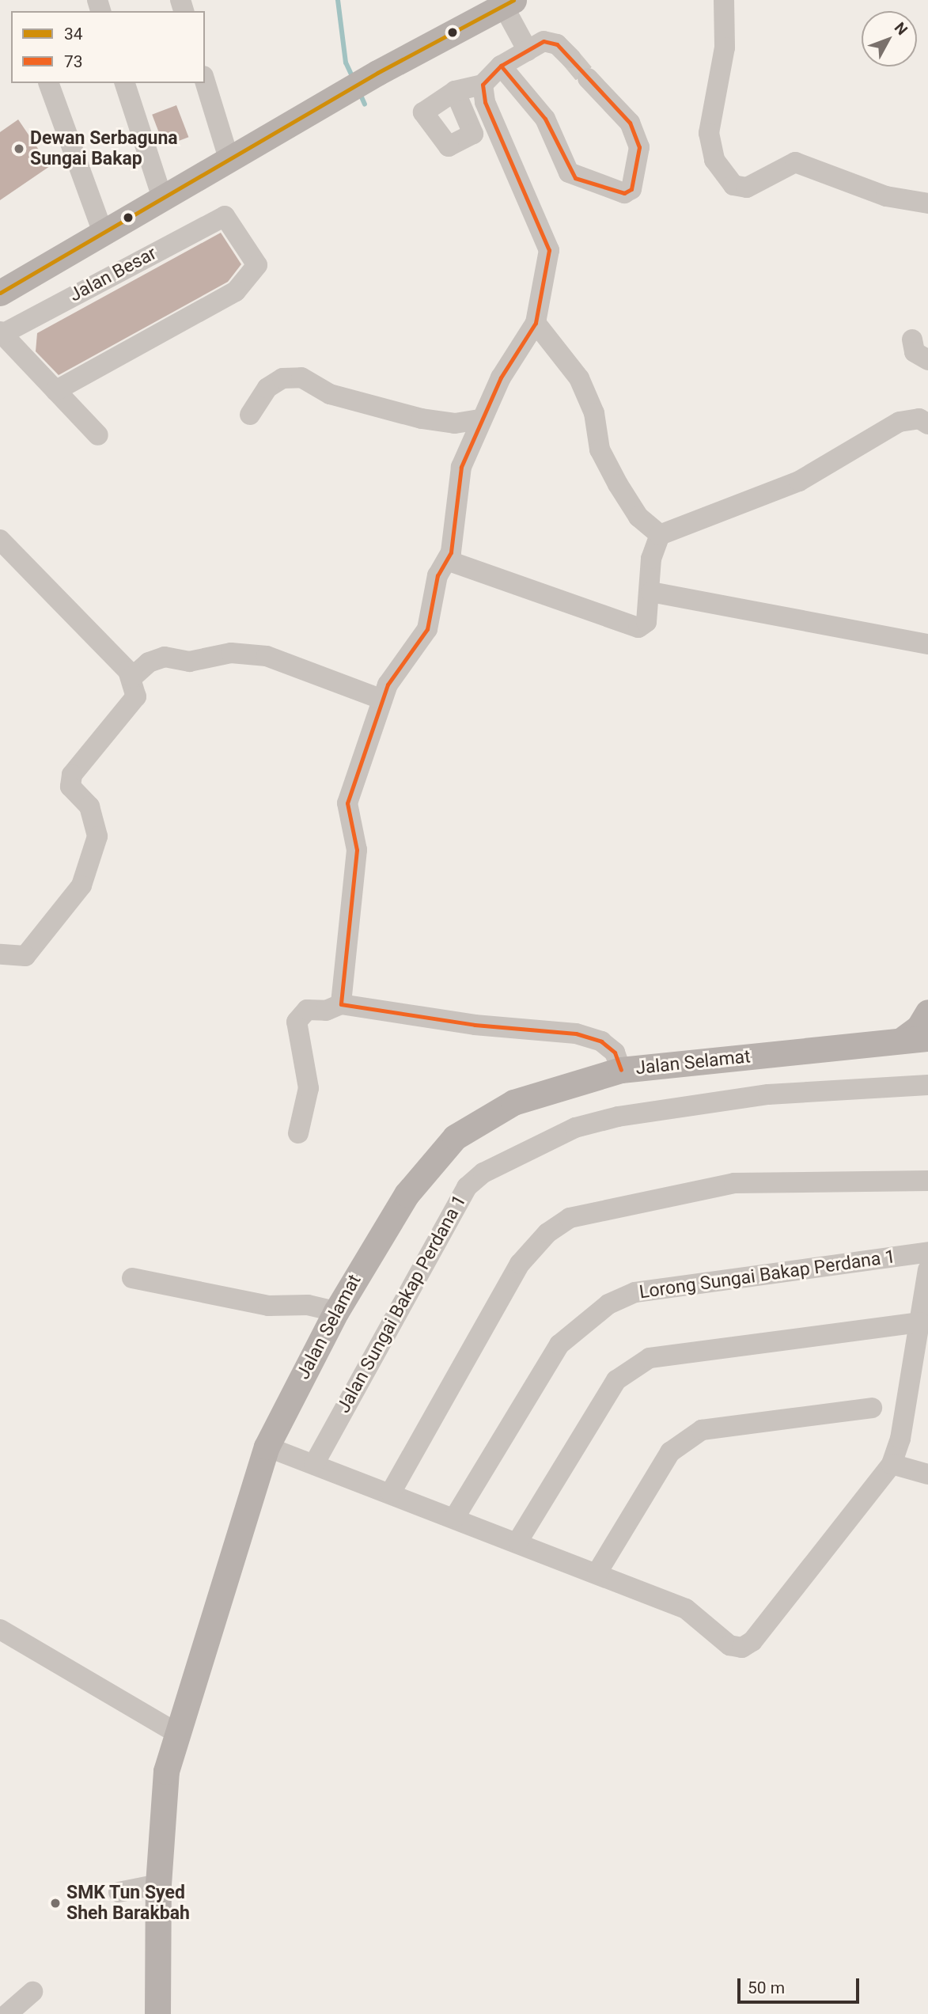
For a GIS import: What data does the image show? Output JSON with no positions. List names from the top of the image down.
{
  "streets": {
    "main road": ["Jalan Selamat"],
    "street": ["Jalan Besar", "Lorong Sungai Bakap Perdana 1", "Jalan Sungai Bakap Perdana 1"]
  },
  "places": ["Dewan Serbaguna Sungai Bakap", "SMK Tun Syed Sheh Barakbah"],
  "lines": ["transit line 34", "transit line 73"],
  "legend": ["34", "73"],
  "scale_bar": "50 m",
  "north": "top right"
}
